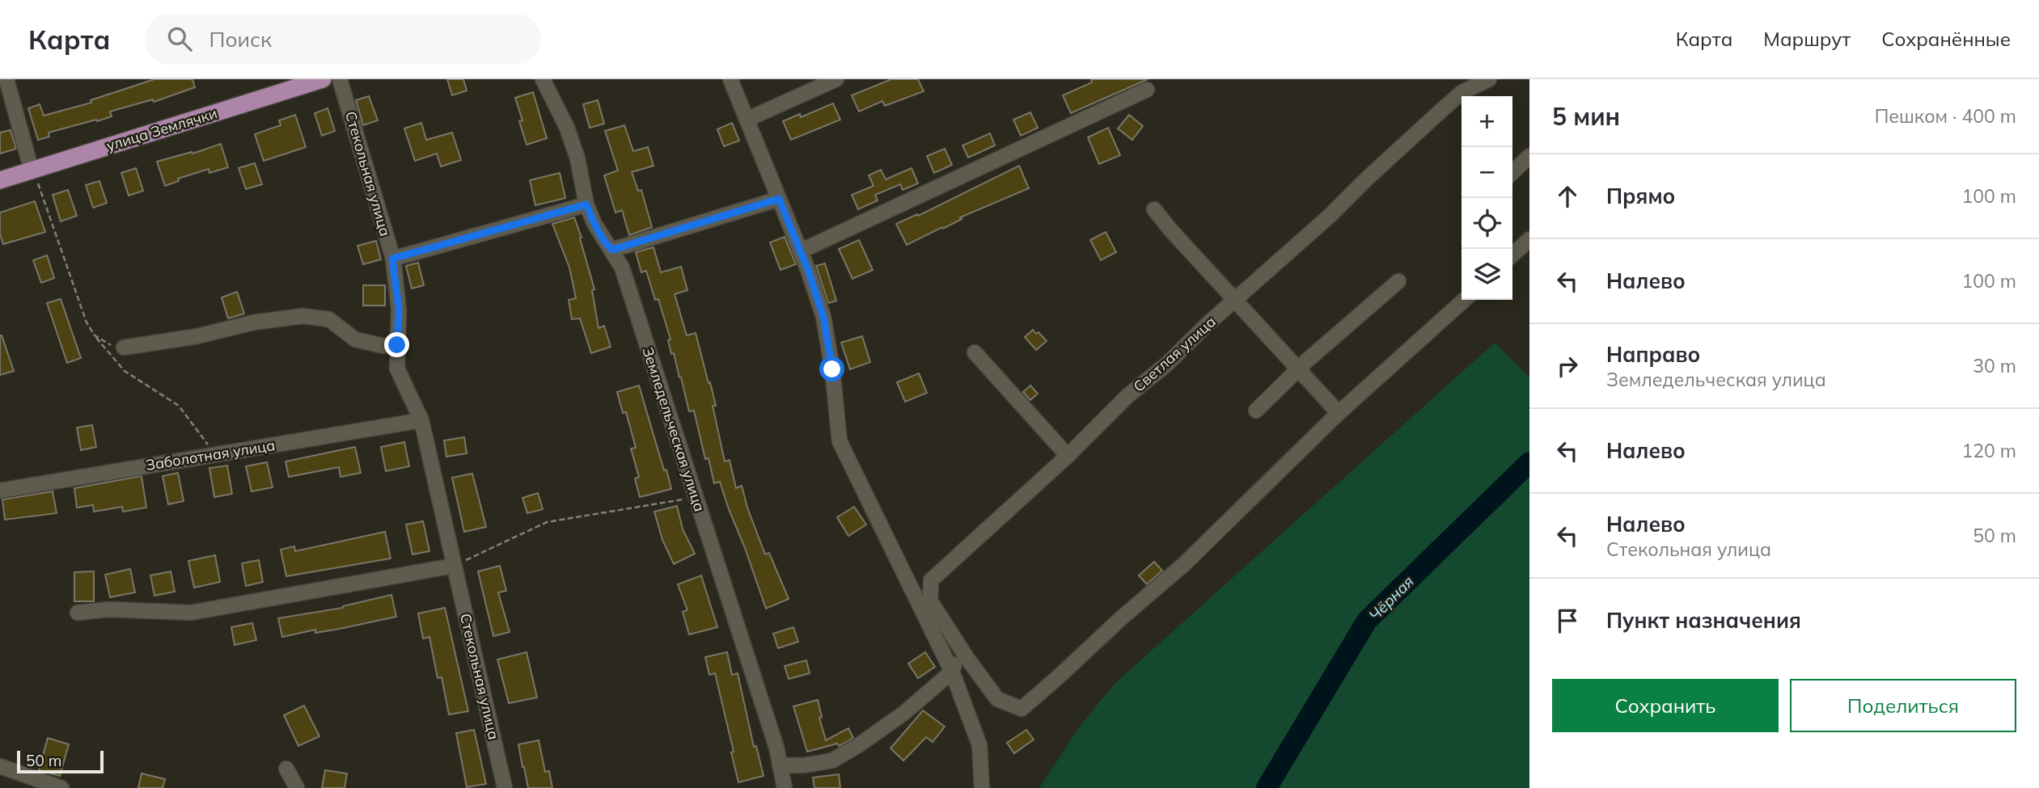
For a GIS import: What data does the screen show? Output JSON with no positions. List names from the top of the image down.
{
  "streets": {
    "main road": ["улица Землячки"],
    "street": [
      "Стекольная улица",
      "Светлая улица",
      "Земледельческая улица",
      "Заболотная улица"
    ]
  },
  "crossings": [
    ["Стекольная улица", "Заболотная улица"]
  ],
  "water": ["Чёрная"],
  "scale_bar": "50 m",
  "page": {
    "header": "Карта",
    "search": "Поиск",
    "nav": ["Карта", "Маршрут", "Сохранённые"],
    "heading": ["5 мин", "Пешком · 400 m"],
    "map_buttons": ["+", "−"],
    "list": [
      ["Прямо", "100 m"],
      ["Налево", "100 m"],
      ["Направо", "Земледельческая улица", "30 m"],
      ["Налево", "120 m"],
      ["Налево", "Стекольная улица", "50 m"],
      "Пункт назначения"
    ],
    "buttons": ["Сохранить", "Поделиться"],
    "scale": "50 m"
  }
}
